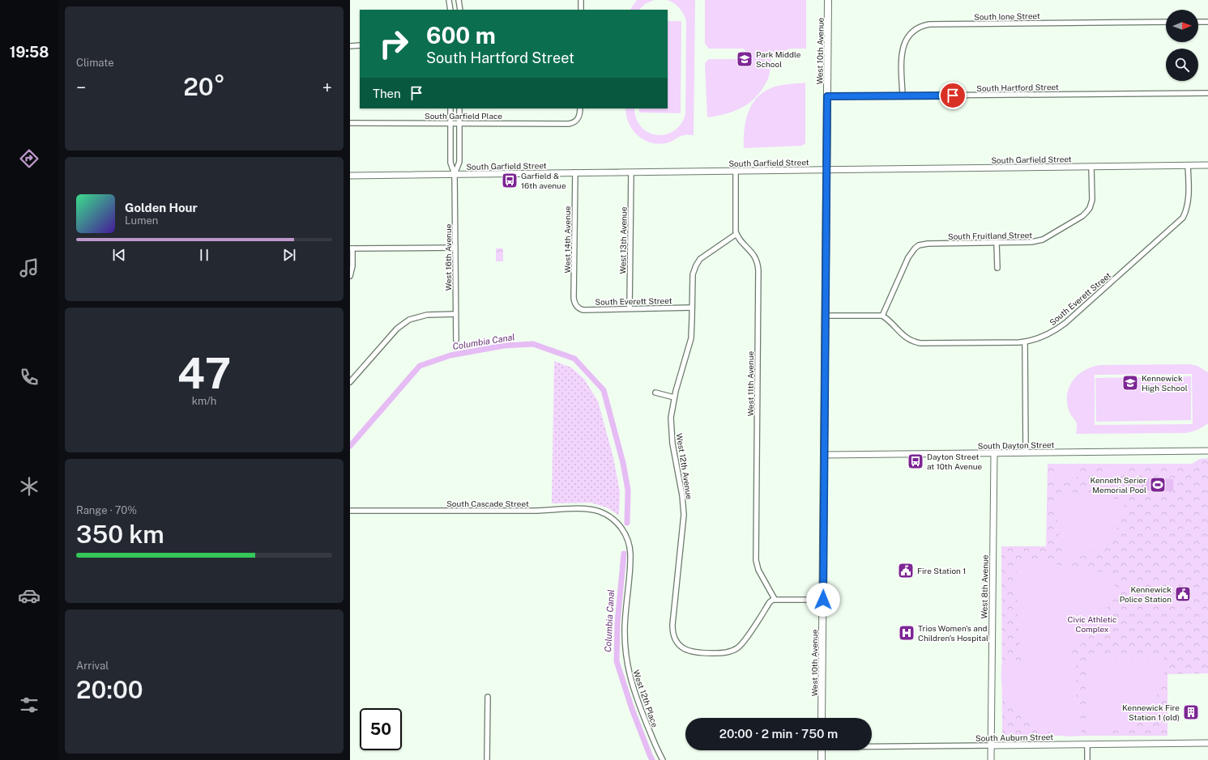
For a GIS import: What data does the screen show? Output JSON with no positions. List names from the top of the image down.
{
  "streets": {
    "main road": ["West 10th Avenue"],
    "street": [
      "South Ione Street",
      "South Hartford Street",
      "South Garfield Place",
      "South Garfield Street",
      "South Fruitland Street",
      "West 14th Avenue",
      "West 13th Avenue",
      "West 16th Avenue",
      "South Everett Street",
      "West 11th Avenue",
      "South Dayton Street",
      "West 12th Avenue",
      "South Cascade Street",
      "West 8th Avenue",
      "West 12th Place",
      "South Auburn Street"
    ]
  },
  "crossings": [
    ["South Ione Street", "South Hartford Street"],
    ["West 10th Avenue", "South Hartford Street"],
    ["West 10th Avenue", "South Garfield Street"],
    ["West 10th Avenue", "South Dayton Street"],
    ["South Garfield Street", "South Fruitland Street"],
    ["South Garfield Street", "West 14th Avenue"],
    ["South Garfield Street", "West 13th Avenue"],
    ["South Garfield Street", "West 16th Avenue"],
    ["South Garfield Street", "South Everett Street"],
    ["South Fruitland Street", "South Everett Street"],
    ["West 14th Avenue", "South Everett Street"],
    ["West 13th Avenue", "South Everett Street"],
    ["South Everett Street", "West 12th Avenue"],
    ["West 11th Avenue", "West 12th Avenue"],
    ["South Dayton Street", "West 8th Avenue"],
    ["South Cascade Street", "West 12th Place"],
    ["West 8th Avenue", "South Auburn Street"]
  ],
  "water": ["Columbia Canal"],
  "parks": ["Civic Athletic Complex"],
  "places": {
    "school or university": ["Park Middle School", "Kennewick High School"],
    "bus stop": ["Garfield & 16th avenue", "Dayton Street at 10th Avenue"],
    "sports": ["Kenneth Serier Memorial Pool"],
    "public building": ["Fire Station 1", "Kennewick Police Station"],
    "hospital": ["Trios Women's and Children's Hospital"],
    "building": ["Kennewick Fire Station 1 (old)"]
  },
  "north": "right",
  "page": {
    "tabs": "19:58",
    "tile": [
      "Climate",
      ["47", "km/h"],
      ["Range · 70%", "350 km"],
      ["Arrival", "20:00"]
    ],
    "turn": ["600 m", "South Hartford Street"],
    "heat": ["−", "20°", "+"],
    "then": "Then",
    "song": ["Golden Hour", "Lumen"],
    "limit": "50",
    "trip": "20:00 · 2 min · 750 m"
  }
}
